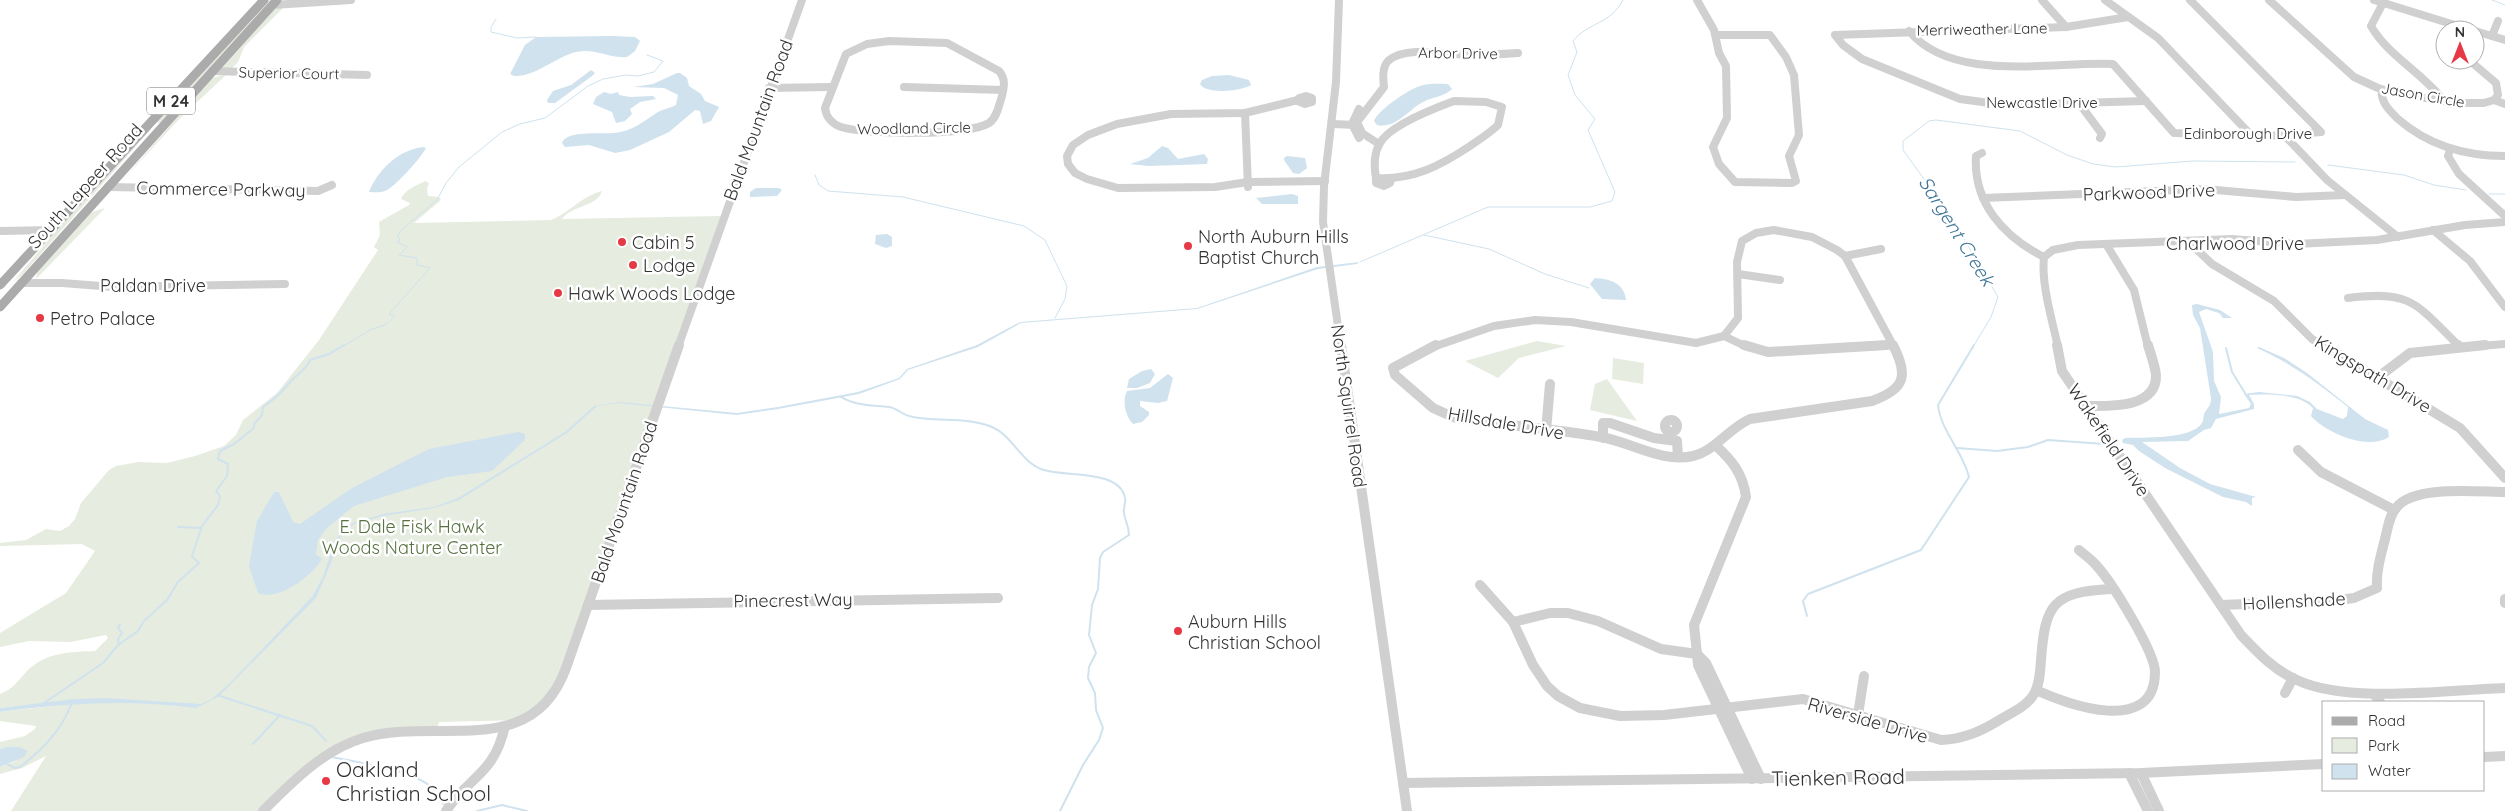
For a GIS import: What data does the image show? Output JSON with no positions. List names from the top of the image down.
{
  "streets": {
    "main road": ["M 24", "South Lapeer Road"],
    "street": [
      "Merriweather Lane",
      "Arbor Drive",
      "Superior Court",
      "Jason Circle",
      "Newcastle Drive",
      "Bald Mountain Road",
      "Woodland Circle",
      "Edinborough Drive",
      "Commerce Parkway",
      "Parkwood Drive",
      "Charlwood Drive",
      "Paldan Drive",
      "Kingspath Drive",
      "North Squirrel Road",
      "Hillsdale Drive",
      "Wakefield Drive",
      "Pinecrest Way",
      "Hollenshade",
      "Riverside Drive",
      "Tienken Road"
    ]
  },
  "crossings": [
    ["Merriweather Lane", "Newcastle Drive"],
    ["Merriweather Lane", "Edinborough Drive"],
    ["Superior Court", "South Lapeer Road"],
    ["Newcastle Drive", "Edinborough Drive"],
    ["Bald Mountain Road", "Pinecrest Way"],
    ["South Lapeer Road", "Commerce Parkway"],
    ["South Lapeer Road", "Paldan Drive"],
    ["Charlwood Drive", "Kingspath Drive"],
    ["Charlwood Drive", "Wakefield Drive"],
    ["North Squirrel Road", "Tienken Road"],
    ["Wakefield Drive", "Hollenshade"]
  ],
  "water": ["Sargent Creek"],
  "parks": ["E. Dale Fisk Hawk Woods Nature Center"],
  "places": [
    "Cabin 5",
    "North Auburn Hills Baptist Church",
    "Lodge",
    "Hawk Woods Lodge",
    "Petro Palace",
    "Auburn Hills Christian School",
    "Oakland Christian School"
  ],
  "legend": ["Road", "Park", "Water"],
  "north": "top"
}
